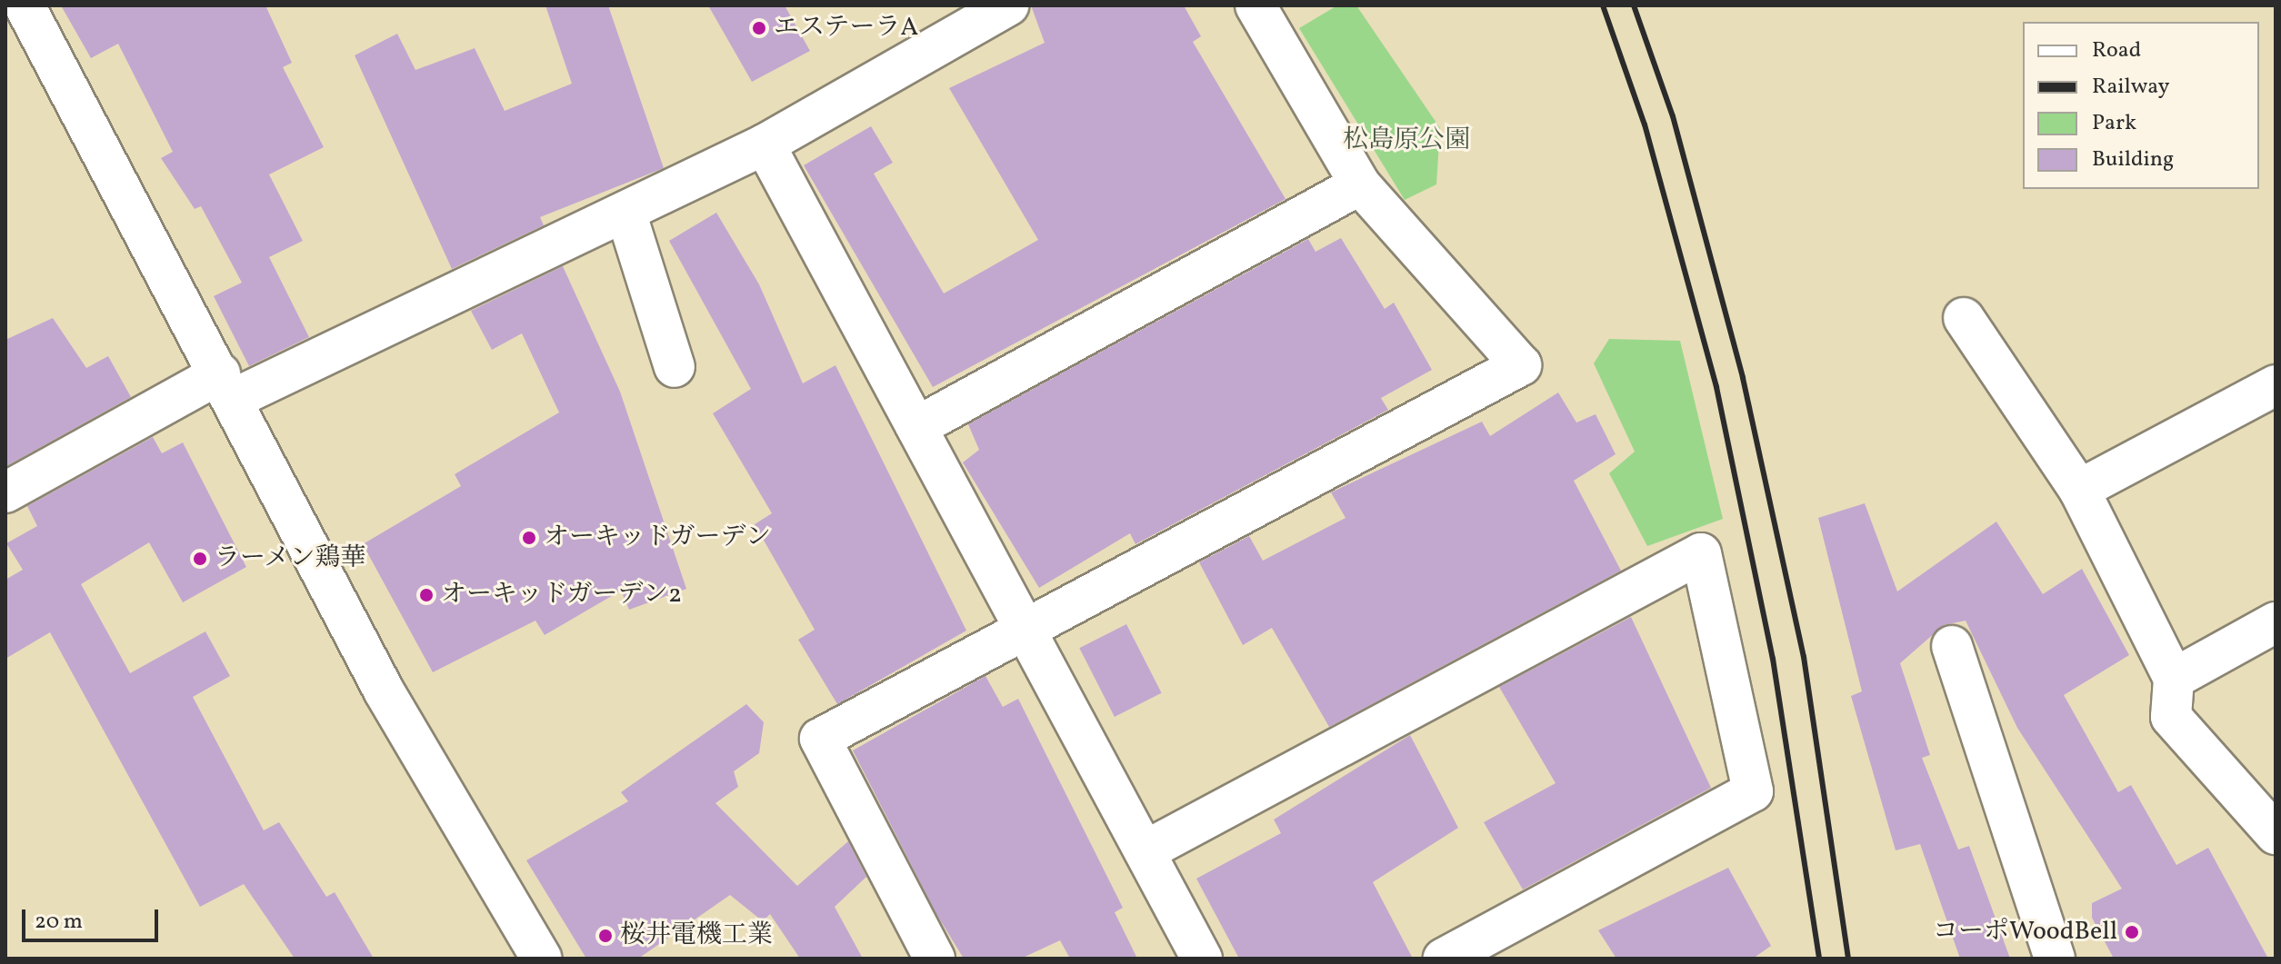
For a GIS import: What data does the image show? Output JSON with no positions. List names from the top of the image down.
{
  "parks": ["松島原公園"],
  "places": [
    "エステーラA",
    "オーキッドガーデン",
    "ラーメン鶏華",
    "オーキッドガーデン2",
    "コーポWoodBell",
    "桜井電機工業"
  ],
  "legend": [
    "Road",
    "Railway",
    "Park",
    "Building"
  ],
  "scale_bar": "20 m"
}
